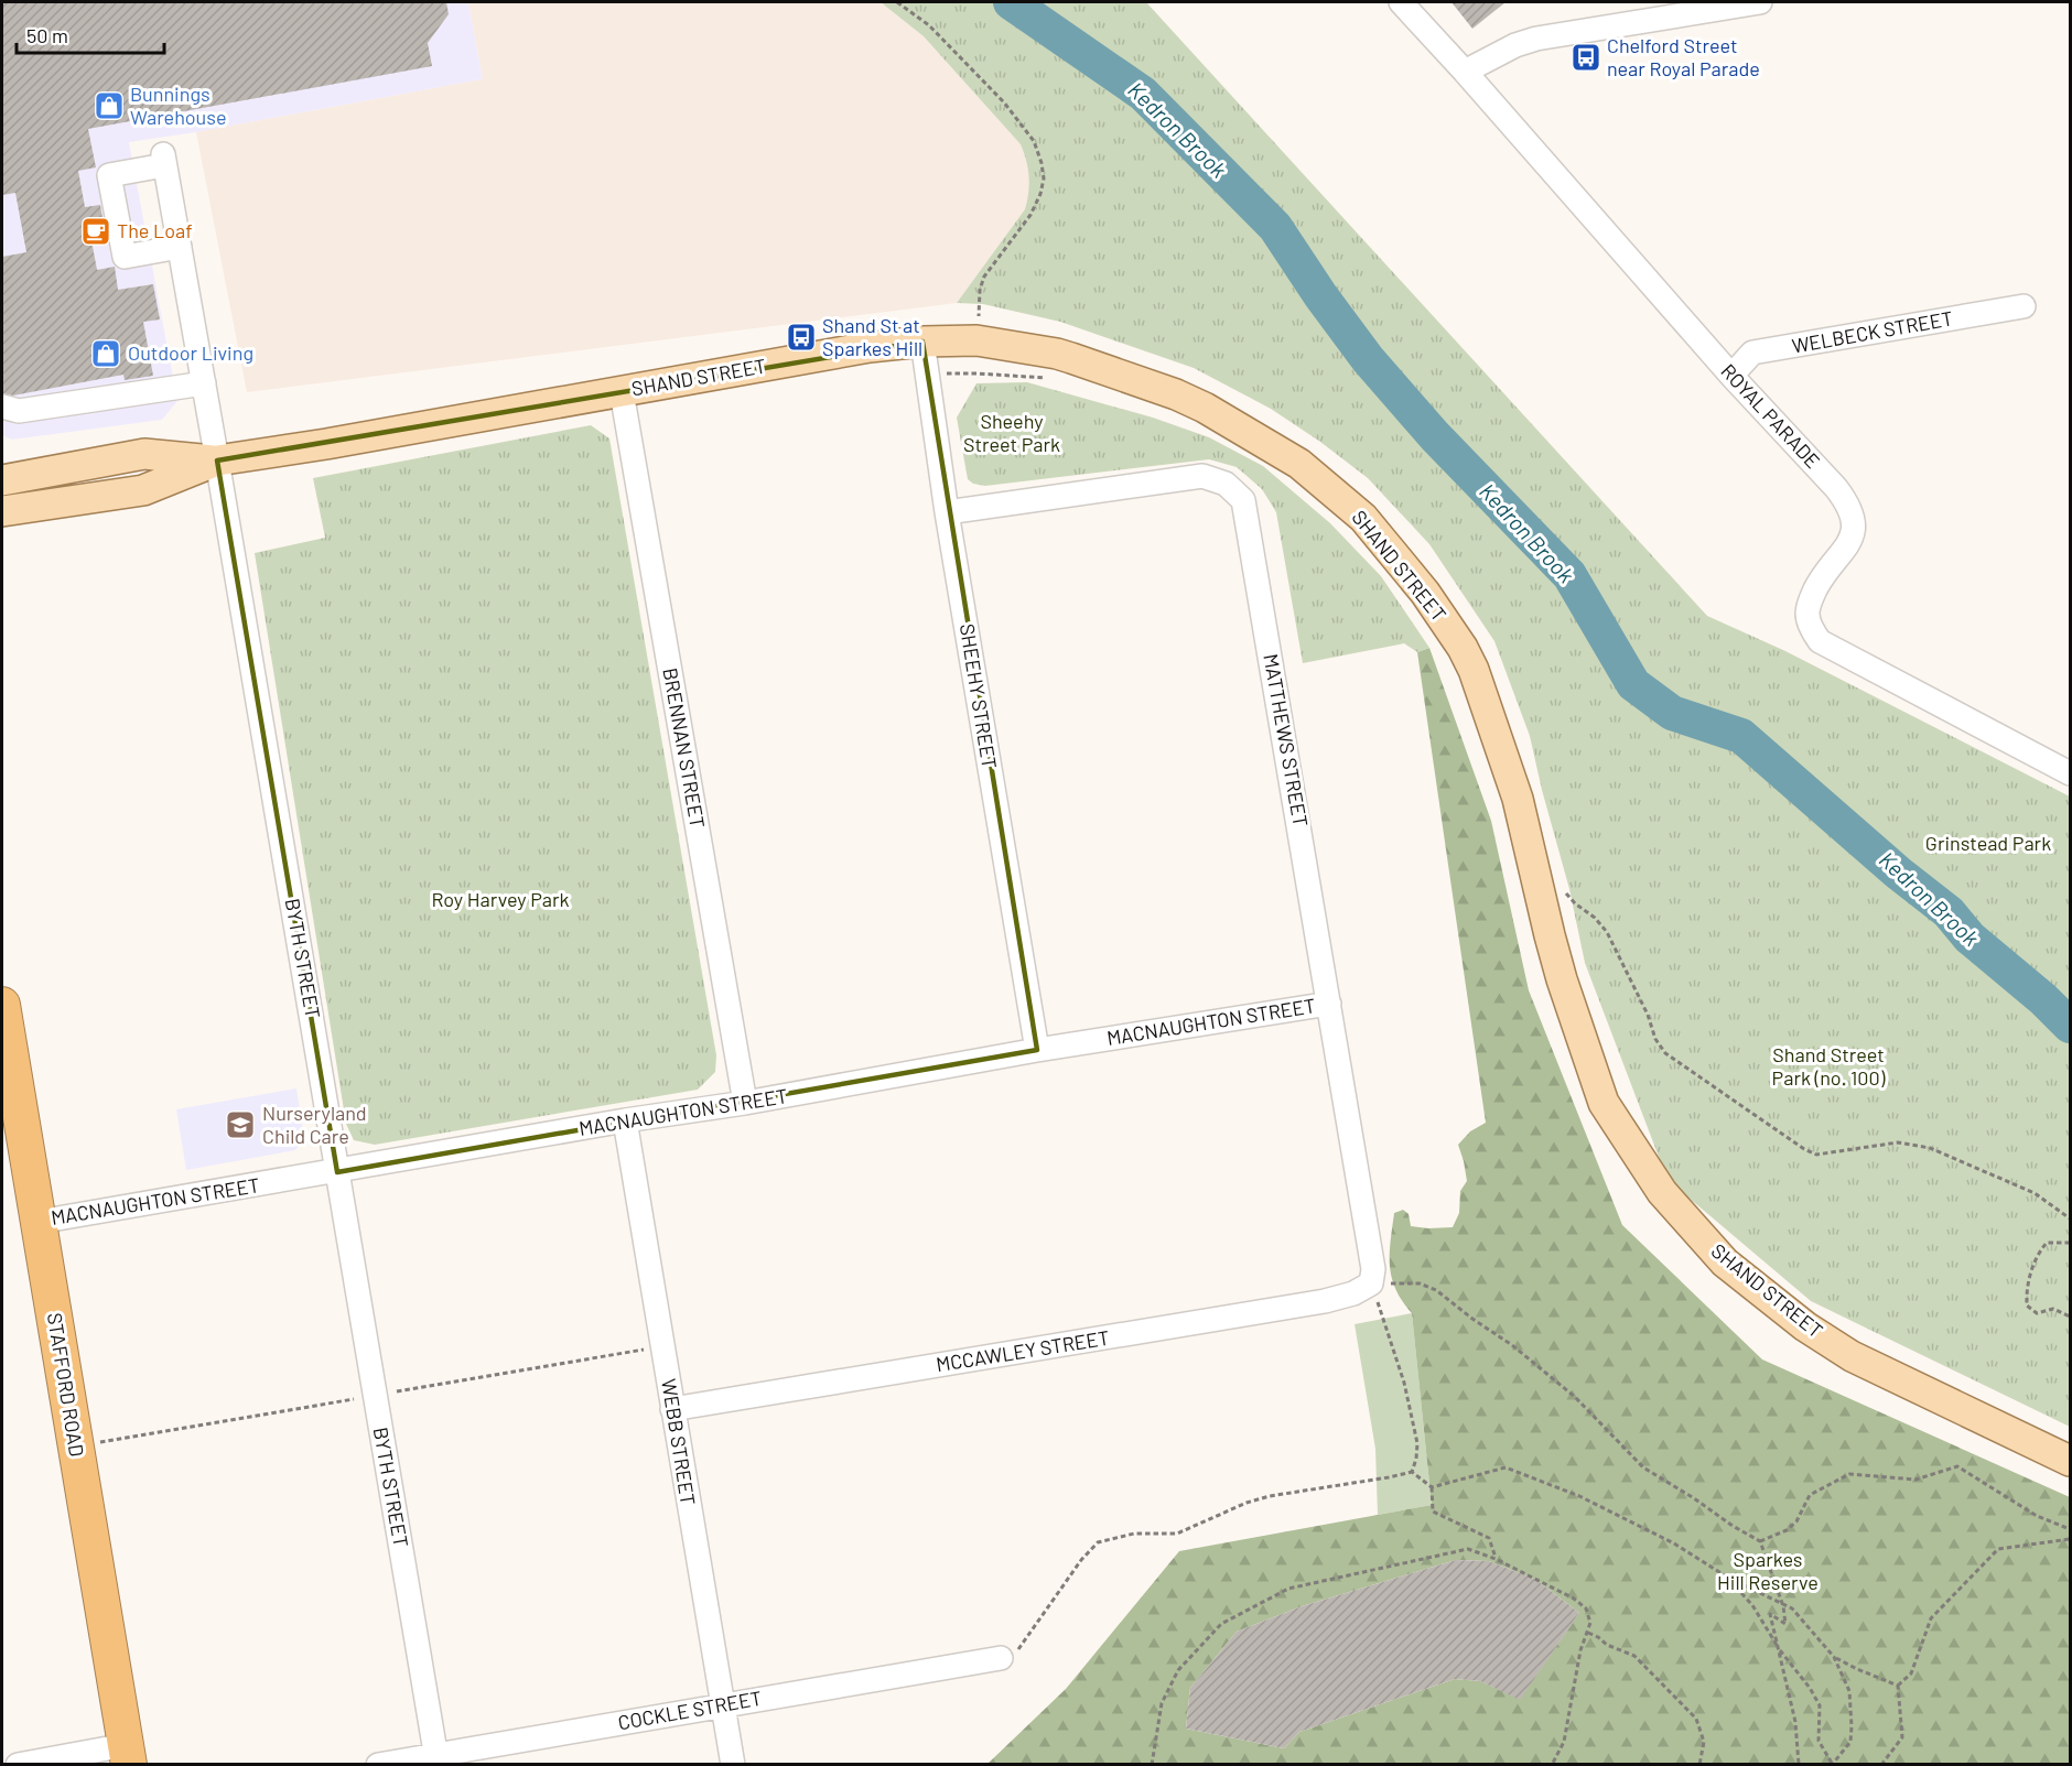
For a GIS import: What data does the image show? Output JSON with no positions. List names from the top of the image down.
{
  "streets": {
    "highway": ["STAFFORD ROAD"],
    "main road": ["SHAND STREET"],
    "street": [
      "WELBECK STREET",
      "ROYAL PARADE",
      "SHEEHY STREET",
      "MATTHEWS STREET",
      "BRENNAN STREET",
      "BYTH STREET",
      "MACNAUGHTON STREET",
      "MCCAWLEY STREET",
      "WEBB STREET",
      "COCKLE STREET"
    ]
  },
  "crossings": [
    ["WELBECK STREET", "ROYAL PARADE"],
    ["SHAND STREET", "SHEEHY STREET"],
    ["SHAND STREET", "BRENNAN STREET"],
    ["SHAND STREET", "BYTH STREET"],
    ["SHEEHY STREET", "MATTHEWS STREET"],
    ["SHEEHY STREET", "MACNAUGHTON STREET"],
    ["MATTHEWS STREET", "MACNAUGHTON STREET"],
    ["MATTHEWS STREET", "MCCAWLEY STREET"],
    ["BRENNAN STREET", "MACNAUGHTON STREET"],
    ["BYTH STREET", "MACNAUGHTON STREET"],
    ["BYTH STREET", "COCKLE STREET"],
    ["MACNAUGHTON STREET", "STAFFORD ROAD"],
    ["MACNAUGHTON STREET", "WEBB STREET"],
    ["MCCAWLEY STREET", "WEBB STREET"],
    ["WEBB STREET", "COCKLE STREET"]
  ],
  "water": ["Kedron Brook"],
  "parks": [
    "Sheehy Street Park",
    "Grinstead Park",
    "Roy Harvey Park",
    "Shand Street Park (no. 100)",
    "Sparkes Hill Reserve"
  ],
  "places": {
    "bus stop": ["Chelford Street near Royal Parade", "Shand St at Sparkes Hill"],
    "shop": ["Bunnings Warehouse", "Outdoor Living"],
    "cafe": ["The Loaf"],
    "school or university": ["Nurseryland Child Care"]
  },
  "scale_bar": "50 m"
}
